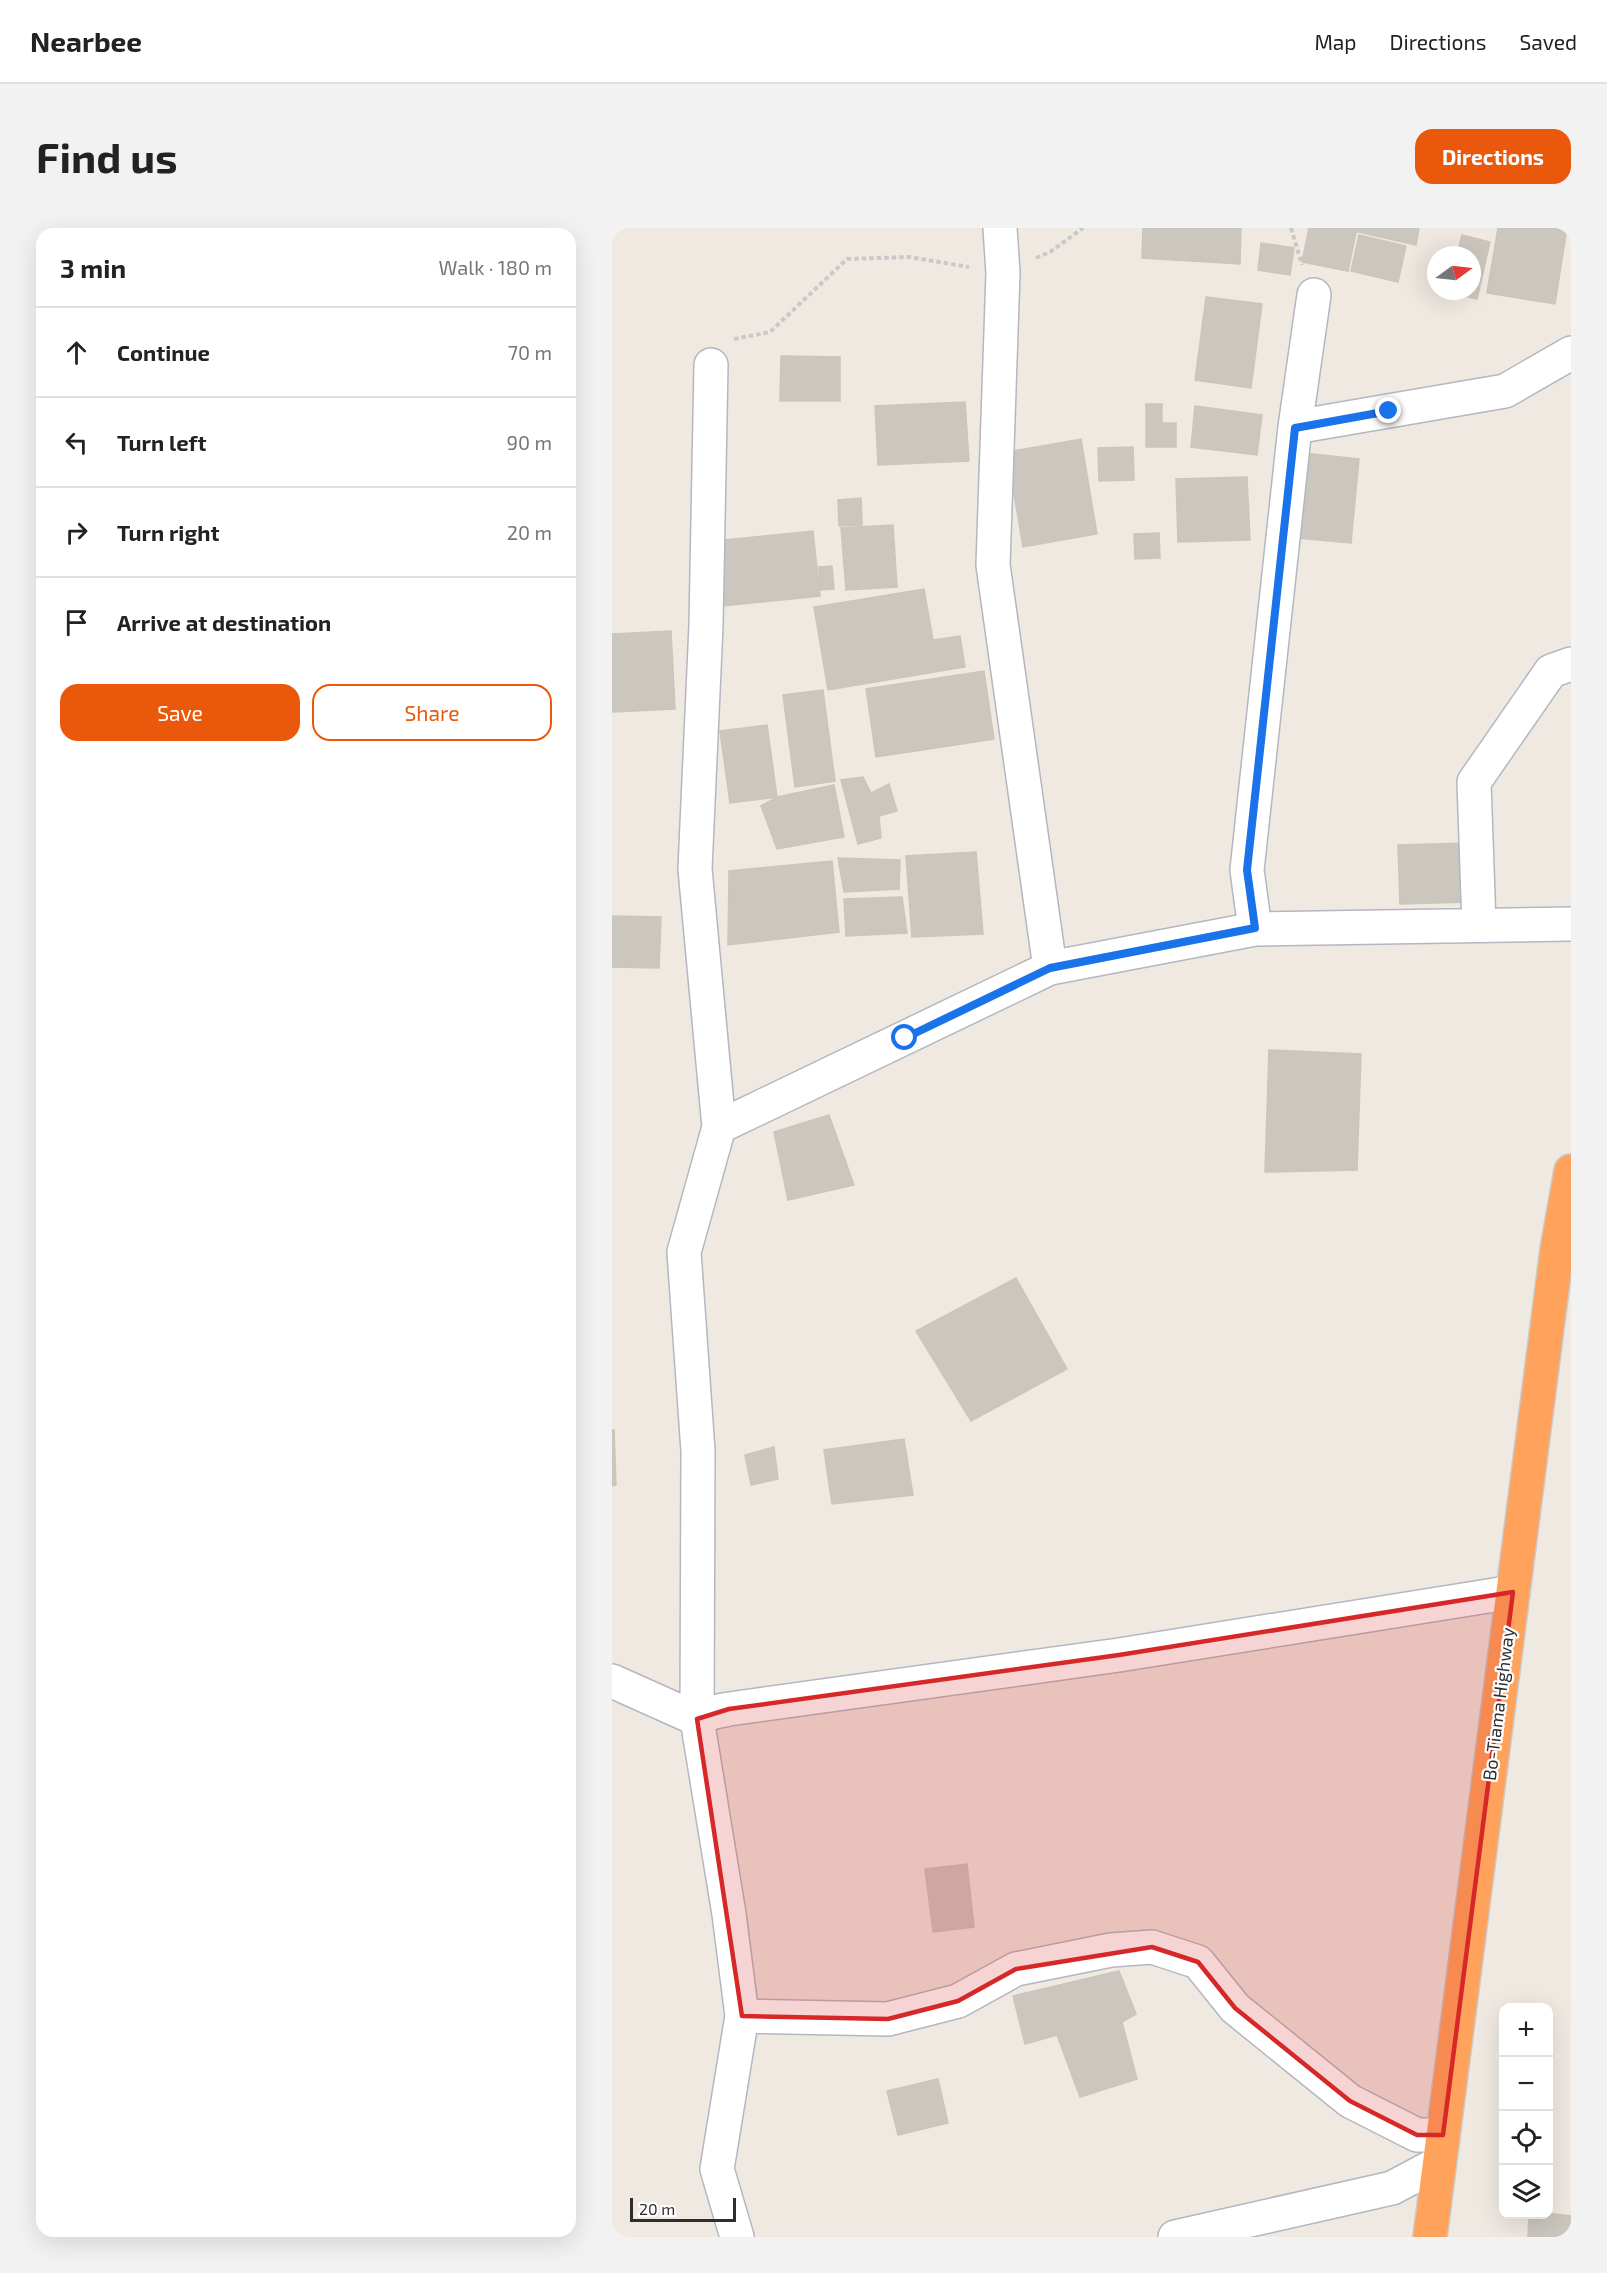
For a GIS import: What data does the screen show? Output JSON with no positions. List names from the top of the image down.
{
  "streets": {
    "highway": ["Bo-Tiama Highway"]
  },
  "scale_bar": "20 m",
  "north": "right",
  "page": {
    "header": "Nearbee",
    "nav": ["Map", "Directions", "Saved"],
    "buttons": [
      "Directions",
      ["Save", "Share"]
    ],
    "title": "Find us",
    "heading": ["3 min", "Walk · 180 m"],
    "list": [
      ["Continue", "70 m"],
      ["Turn left", "90 m"],
      ["Turn right", "20 m"],
      "Arrive at destination"
    ],
    "map_buttons": ["+", "−"],
    "scale": "20 m"
  }
}
